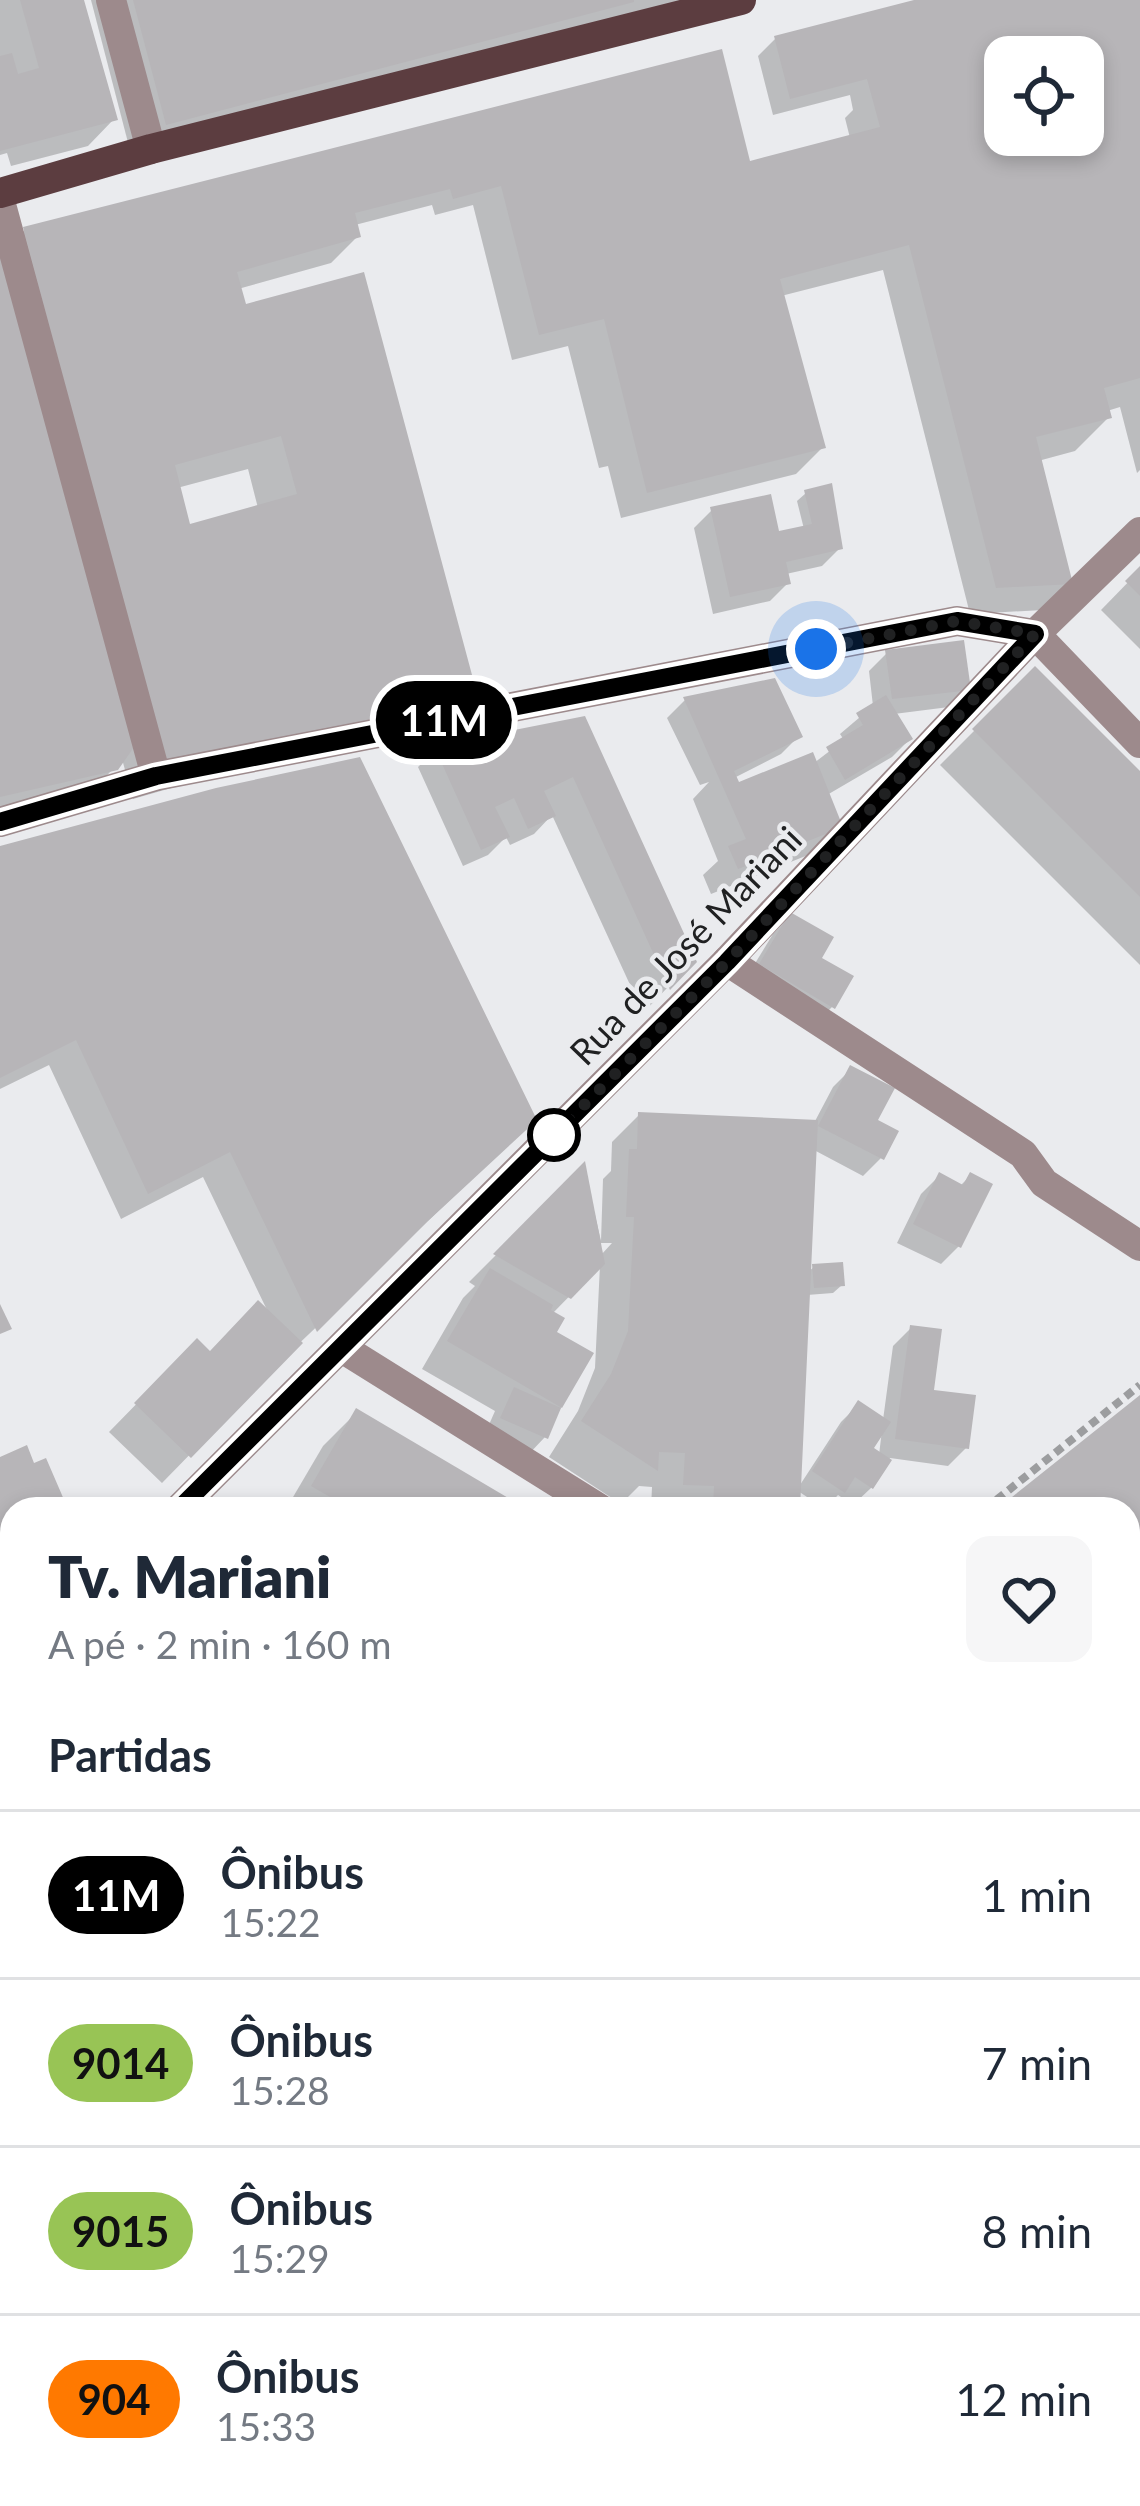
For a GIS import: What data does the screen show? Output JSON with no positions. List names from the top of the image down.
{
  "streets": {
    "street": ["Rua de José Mariani"]
  },
  "lines": ["bus line 11M"],
  "page": {
    "on_map": "11M",
    "heading": [
      ["Tv. Mariani", "A pé · 2 min · 160 m"],
      "Partidas"
    ],
    "list": [
      {
        "mark": "11M",
        "name": "Ônibus",
        "note": "15:22",
        "value": "1 min"
      },
      {
        "mark": "9014",
        "name": "Ônibus",
        "note": "15:28",
        "value": "7 min"
      },
      {
        "mark": "9015",
        "name": "Ônibus",
        "note": "15:29",
        "value": "8 min"
      },
      {
        "mark": "904",
        "name": "Ônibus",
        "note": "15:33",
        "value": "12 min"
      }
    ]
  }
}
